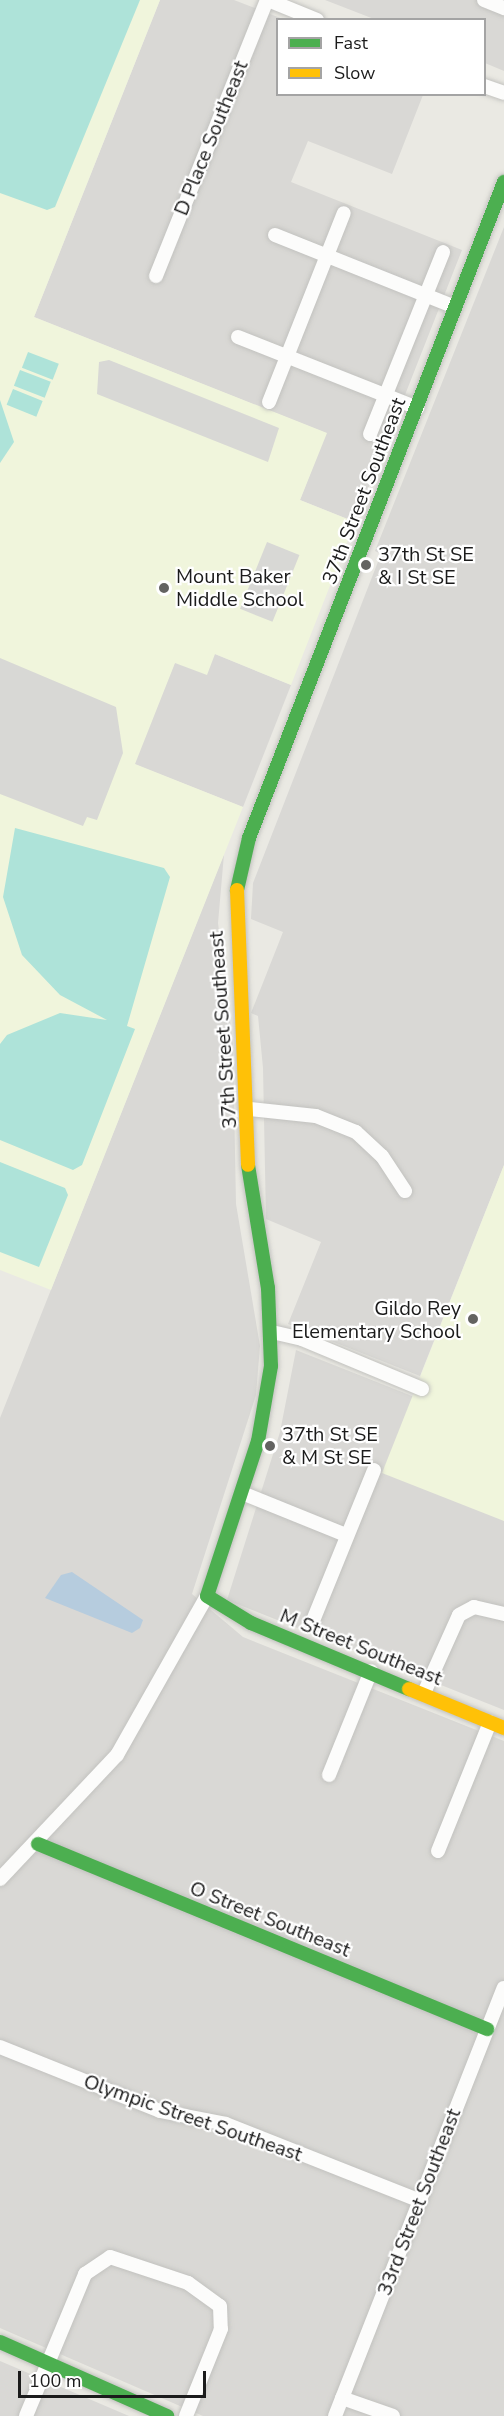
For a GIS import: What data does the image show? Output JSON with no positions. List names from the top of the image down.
{
  "streets": {
    "street": [
      "D Place Southeast",
      "37th Street Southeast",
      "M Street Southeast",
      "O Street Southeast",
      "Olympic Street Southeast",
      "33rd Street Southeast"
    ]
  },
  "crossings": [
    ["37th Street Southeast", "M Street Southeast"],
    ["37th Street Southeast", "O Street Southeast"],
    ["O Street Southeast", "33rd Street Southeast"],
    ["Olympic Street Southeast", "33rd Street Southeast"]
  ],
  "places": [
    "37th St SE & I St SE",
    "Mount Baker Middle School",
    "Gildo Rey Elementary School",
    "37th St SE & M St SE"
  ],
  "legend": ["Fast", "Slow"],
  "scale_bar": "100 m"
}
